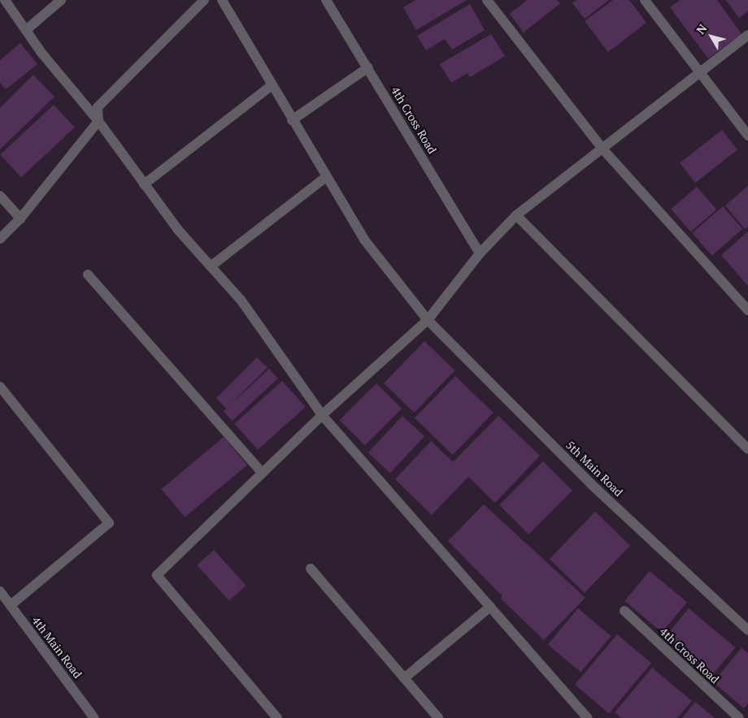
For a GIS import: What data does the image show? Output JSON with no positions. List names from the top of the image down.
{
  "streets": {
    "street": ["4th Cross Road", "5th Main Road", "4th Main Road"]
  },
  "north": "top left"
}
